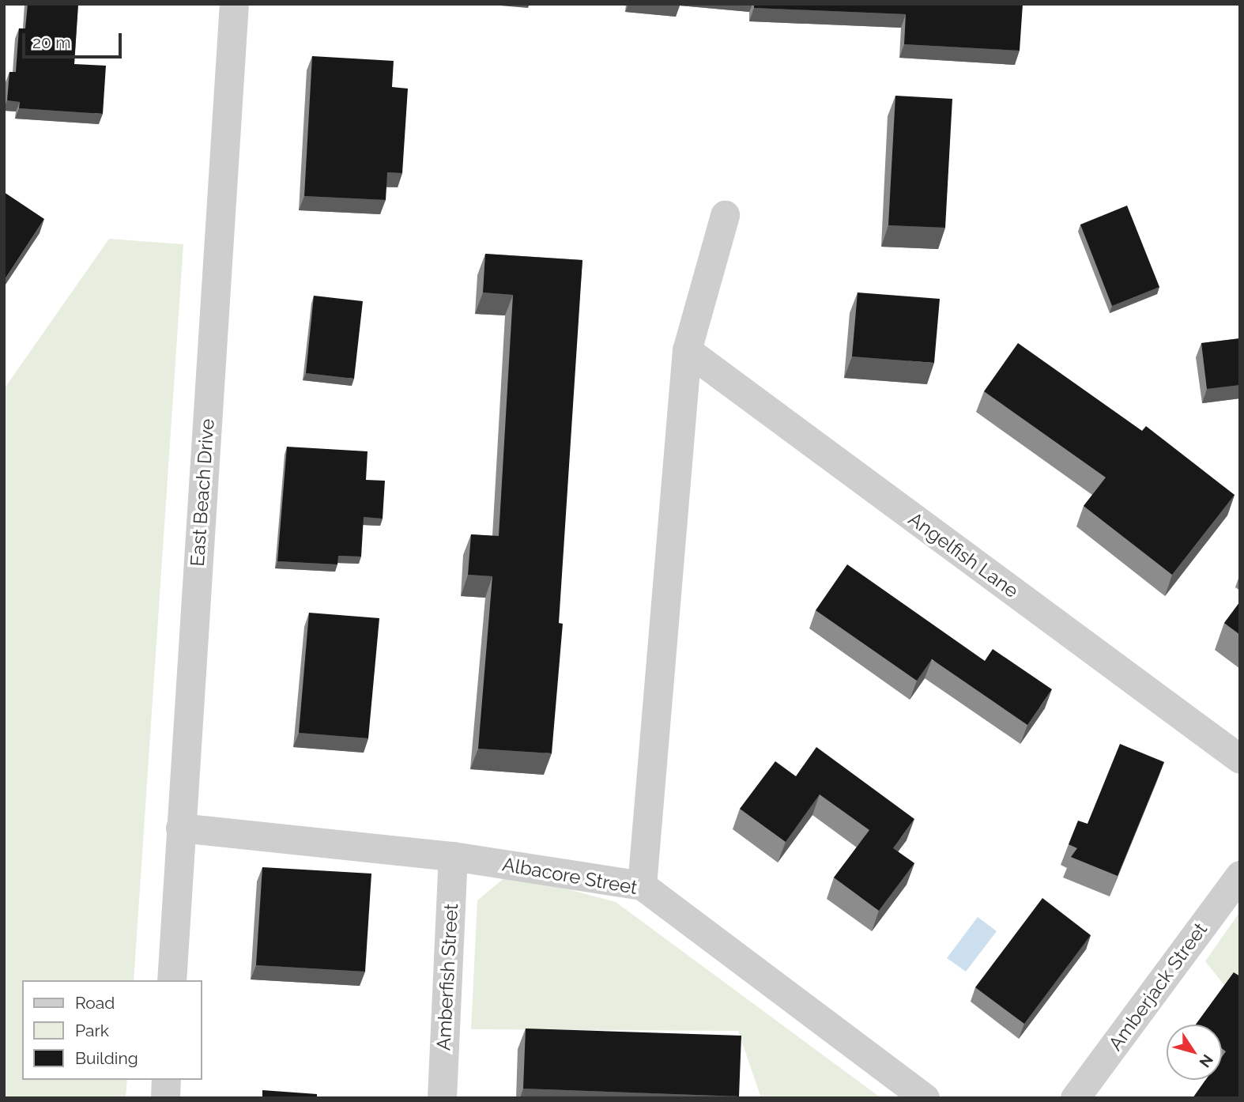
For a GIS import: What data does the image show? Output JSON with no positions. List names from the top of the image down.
{
  "streets": {
    "street": [
      "East Beach Drive",
      "Angelfish Lane",
      "Albacore Street",
      "Amberfish Street",
      "Amberjack Street"
    ]
  },
  "crossings": [
    ["East Beach Drive", "Albacore Street"],
    ["Albacore Street", "Amberfish Street"]
  ],
  "legend": ["Road", "Park", "Building"],
  "scale_bar": "20 m",
  "north": "bottom right"
}
